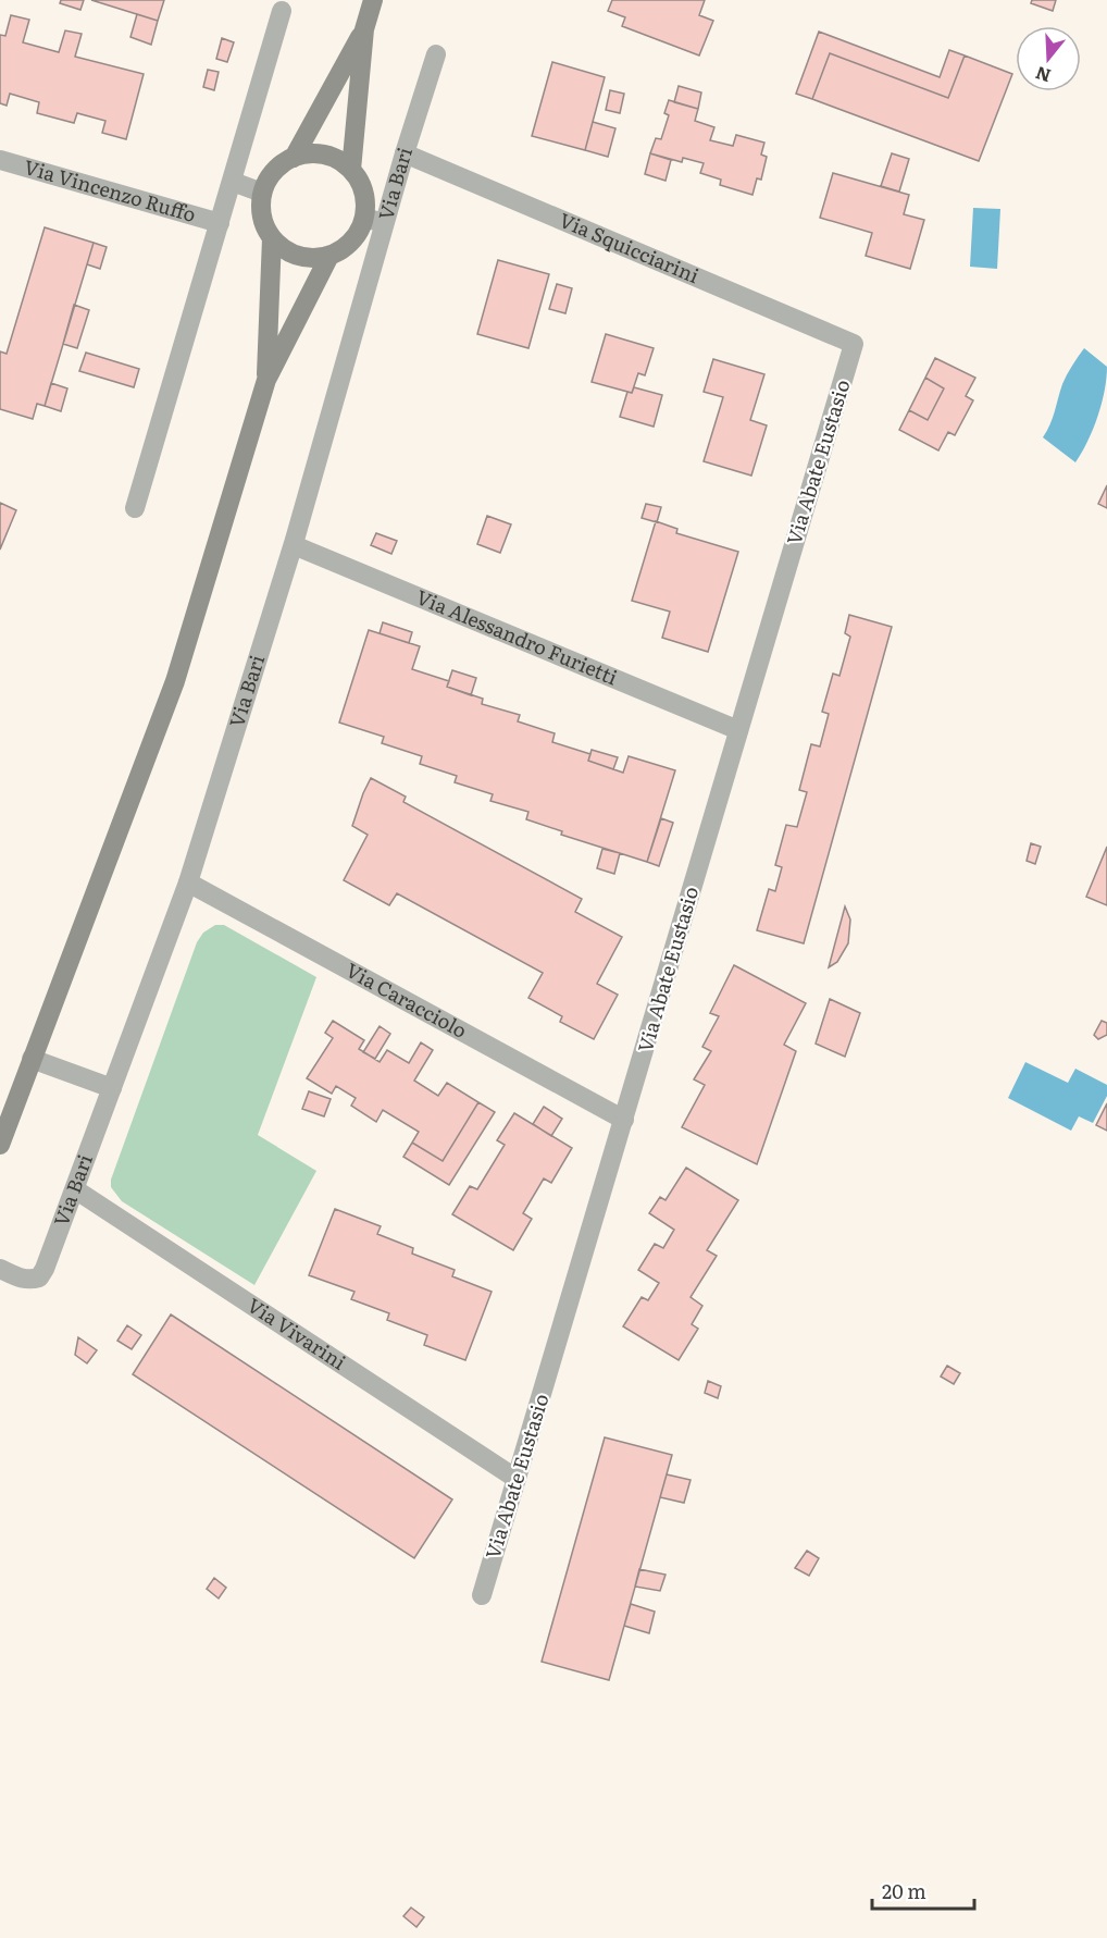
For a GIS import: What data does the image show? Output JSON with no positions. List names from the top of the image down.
{
  "streets": {
    "main road": ["Via Bari"],
    "street": [
      "Via Vincenzo Ruffo",
      "Via Squicciarini",
      "Via Abate Eustasio",
      "Via Alessandro Furietti",
      "Via Caracciolo",
      "Via Vivarini"
    ]
  },
  "crossings": [
    ["Via Bari", "Via Squicciarini"],
    ["Via Bari", "Via Alessandro Furietti"],
    ["Via Bari", "Via Caracciolo"],
    ["Via Bari", "Via Vivarini"],
    ["Via Squicciarini", "Via Abate Eustasio"],
    ["Via Abate Eustasio", "Via Alessandro Furietti"],
    ["Via Abate Eustasio", "Via Caracciolo"],
    ["Via Abate Eustasio", "Via Vivarini"]
  ],
  "scale_bar": "20 m",
  "north": "bottom"
}
